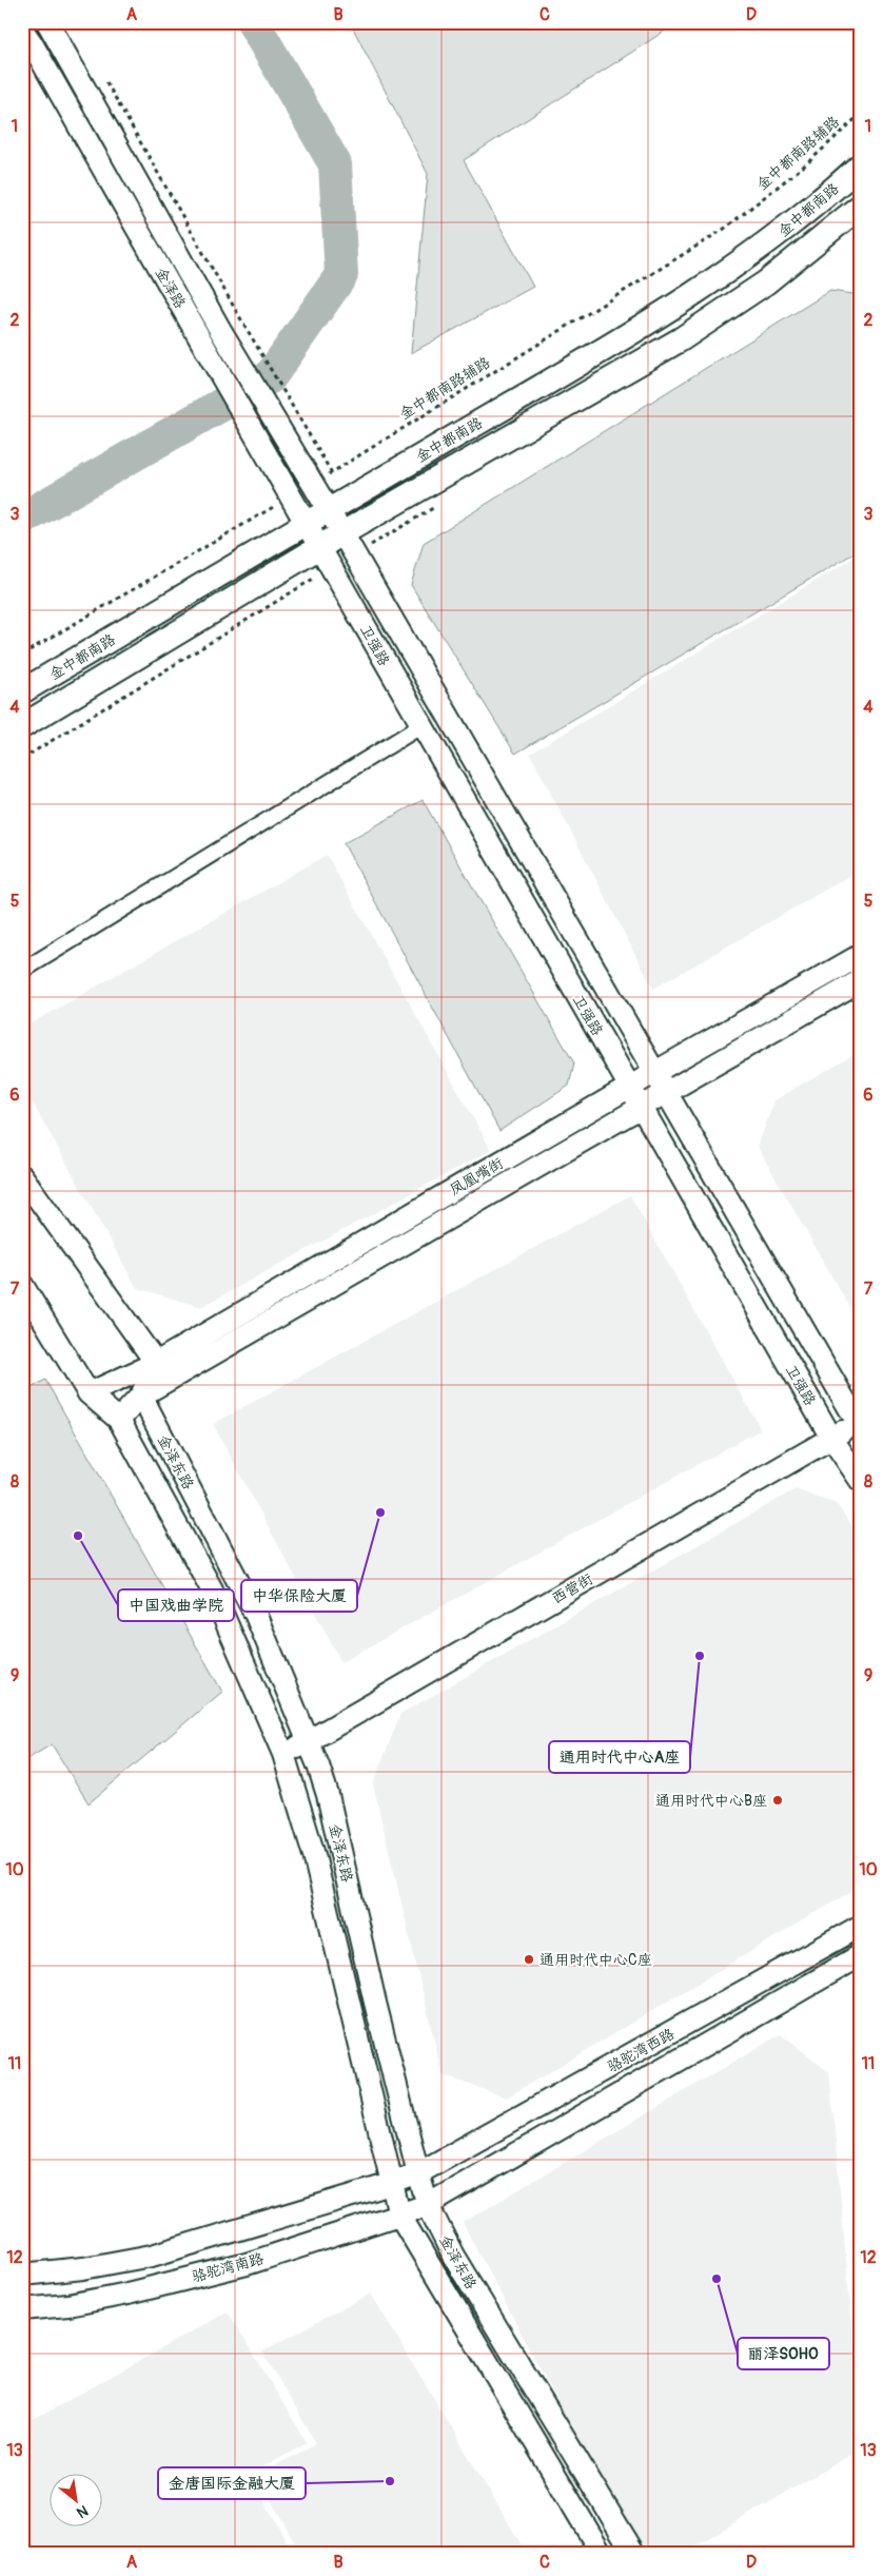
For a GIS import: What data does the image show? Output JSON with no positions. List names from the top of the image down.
{
  "streets": {
    "main road": ["金中都南路"],
    "street": [
      "金泽路",
      "卫强路",
      "凤凰嘴街",
      "金泽东路",
      "西营街",
      "骆驼湾西路",
      "骆驼湾南路"
    ],
    "path": ["金中都南路辅路"]
  },
  "crossings": [
    ["金中都南路辅路", "金泽路"],
    ["金中都南路", "金泽路"],
    ["金中都南路", "卫强路"],
    ["金泽路", "卫强路"],
    ["卫强路", "凤凰嘴街"],
    ["卫强路", "西营街"],
    ["凤凰嘴街", "金泽东路"],
    ["金泽东路", "西营街"],
    ["金泽东路", "骆驼湾西路"],
    ["金泽东路", "骆驼湾南路"],
    ["骆驼湾西路", "骆驼湾南路"]
  ],
  "places": [
    "中华保险大厦",
    "中国戏曲学院",
    "通用时代中心A座",
    "通用时代中心B座",
    "通用时代中心C座",
    "丽泽SOHO",
    "金唐国际金融大厦"
  ],
  "north": "bottom right",
  "grid": {
    "columns": [
      "A",
      "B",
      "C",
      "D"
    ],
    "rows": [
      "1",
      "2",
      "3",
      "4",
      "5",
      "6",
      "7",
      "8",
      "9",
      "10",
      "11",
      "12",
      "13"
    ]
  }
}
